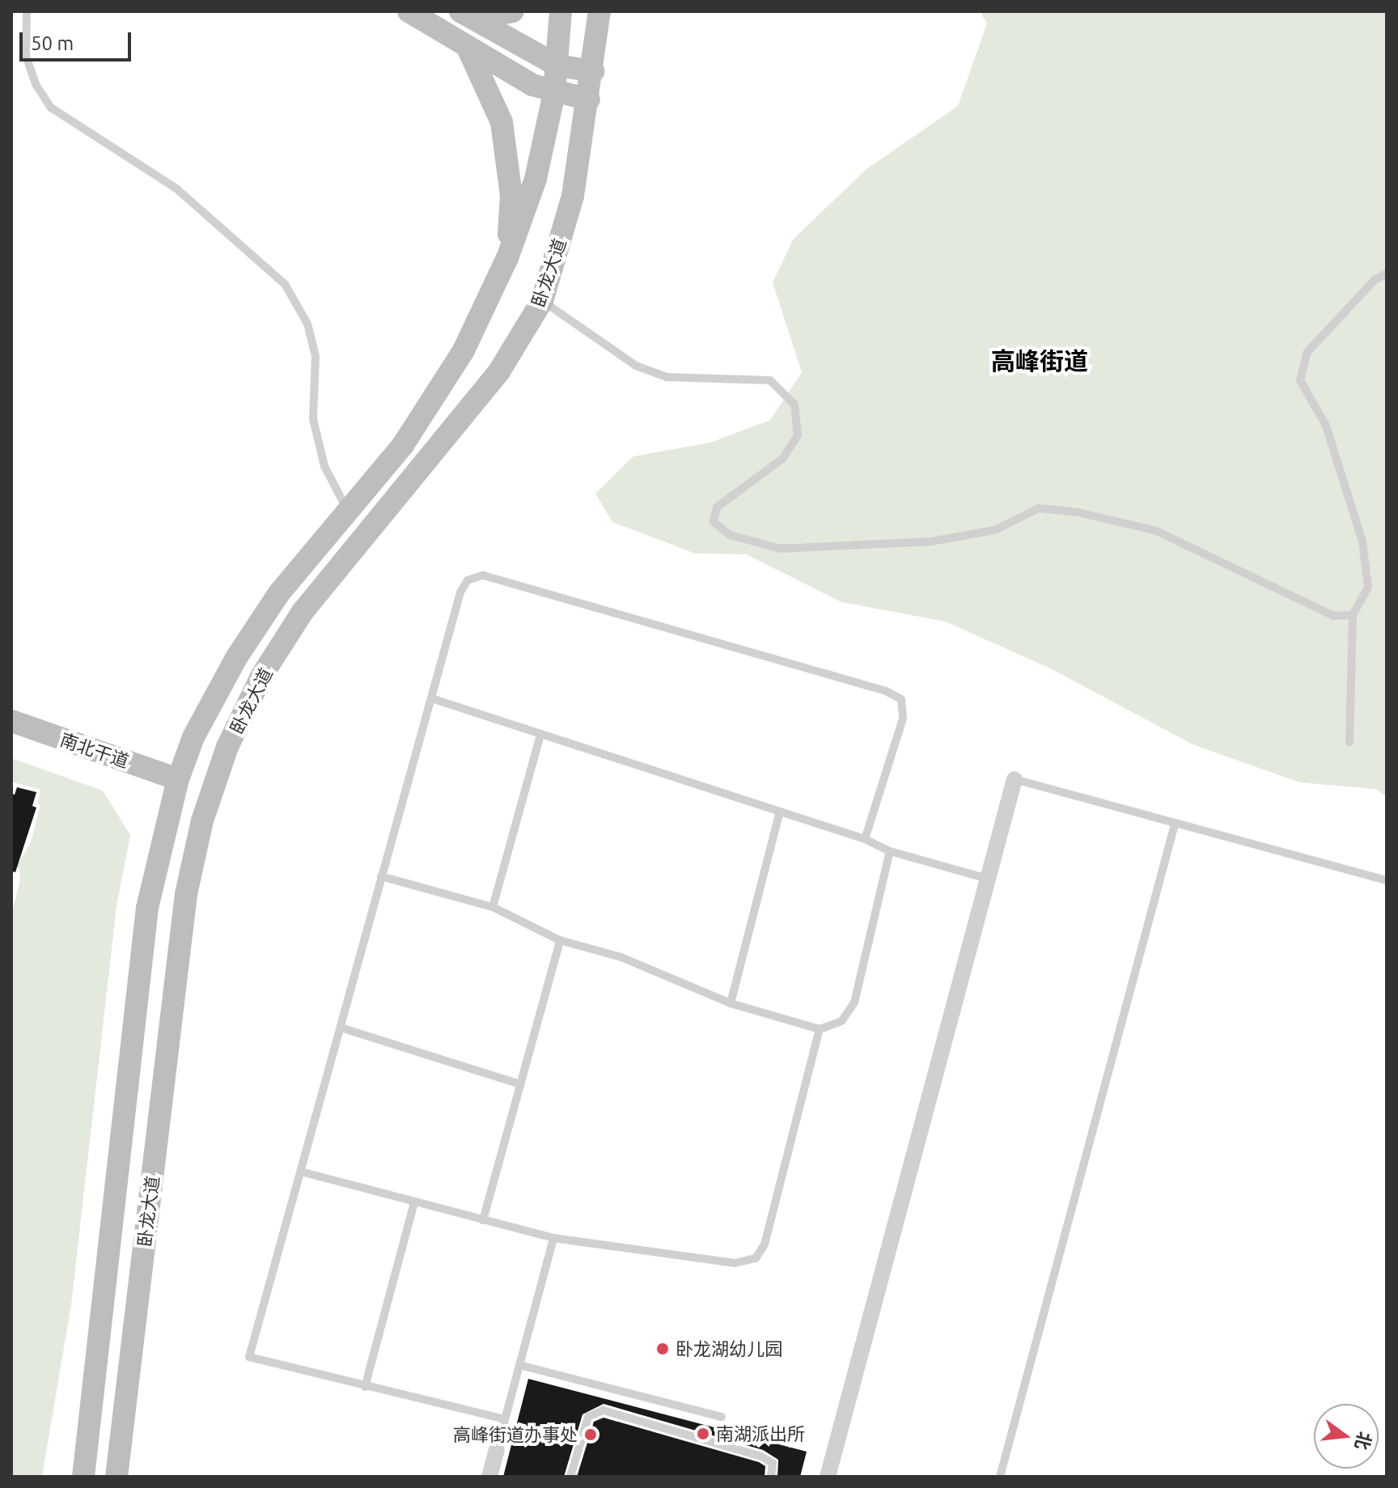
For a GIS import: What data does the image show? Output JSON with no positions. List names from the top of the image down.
{
  "streets": {
    "main road": ["卧龙大道", "南北干道"]
  },
  "crossings": [
    ["卧龙大道", "南北干道"]
  ],
  "districts": ["高峰街道"],
  "places": ["卧龙湖幼儿园", "南湖派出所", "高峰街道办事处"],
  "scale_bar": "50 m",
  "north": "right"
}
